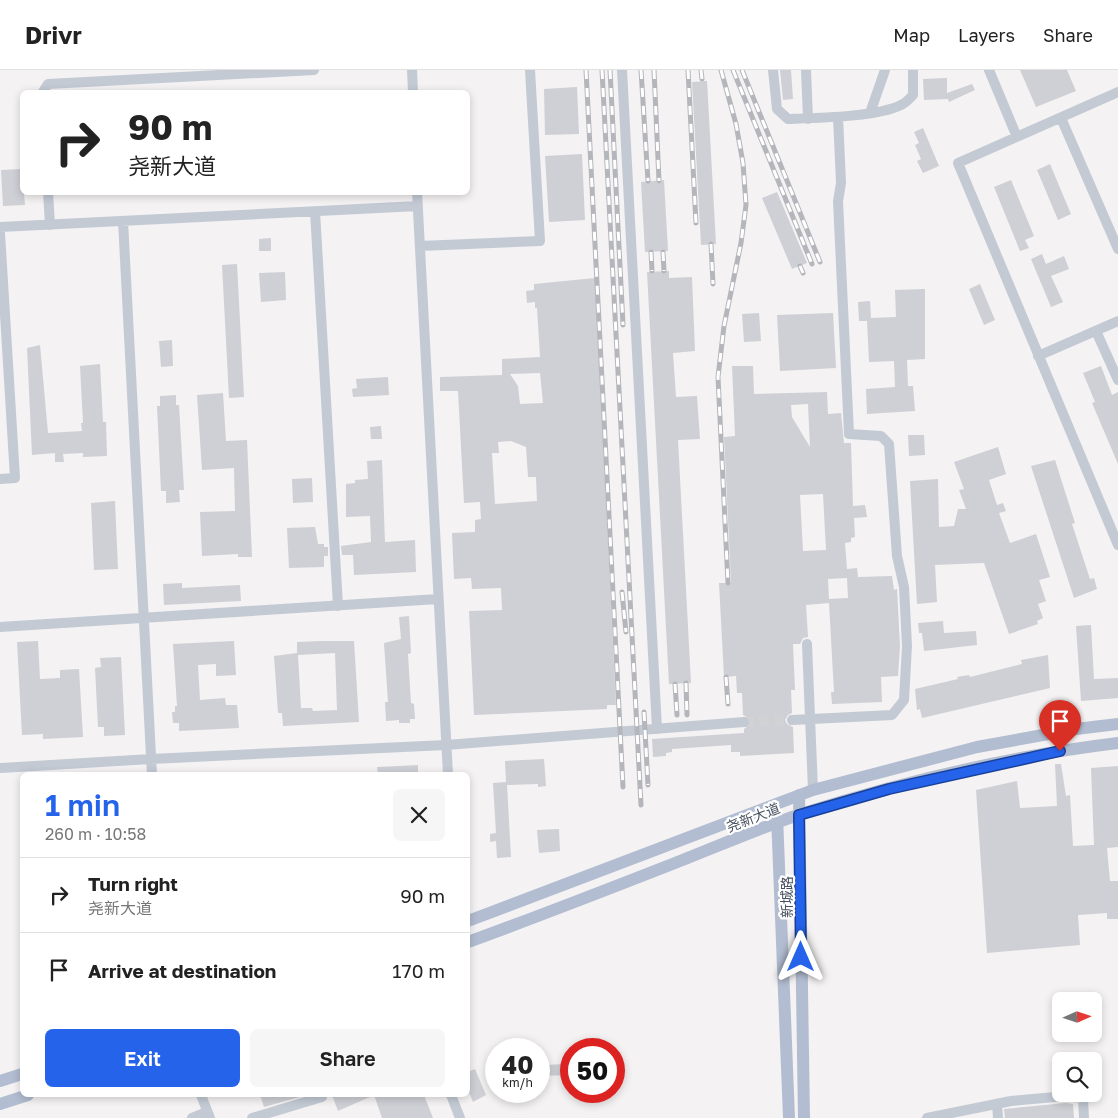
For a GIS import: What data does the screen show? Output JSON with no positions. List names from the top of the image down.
{
  "streets": {
    "main road": ["尧新大道", "新城路"]
  },
  "crossings": [
    ["尧新大道", "新城路"]
  ],
  "north": "right",
  "page": {
    "header": "Drivr",
    "nav": ["Map", "Layers", "Share"],
    "turn": ["90 m", "尧新大道"],
    "heading": ["1 min", "260 m · 10:58"],
    "list": [
      {
        "name": "Turn right",
        "note": "尧新大道",
        "value": "90 m"
      },
      {
        "name": "Arrive at destination",
        "value": "170 m"
      }
    ],
    "buttons": ["Exit", "Share"],
    "speed": "40 km/h",
    "limit": "50"
  }
}
